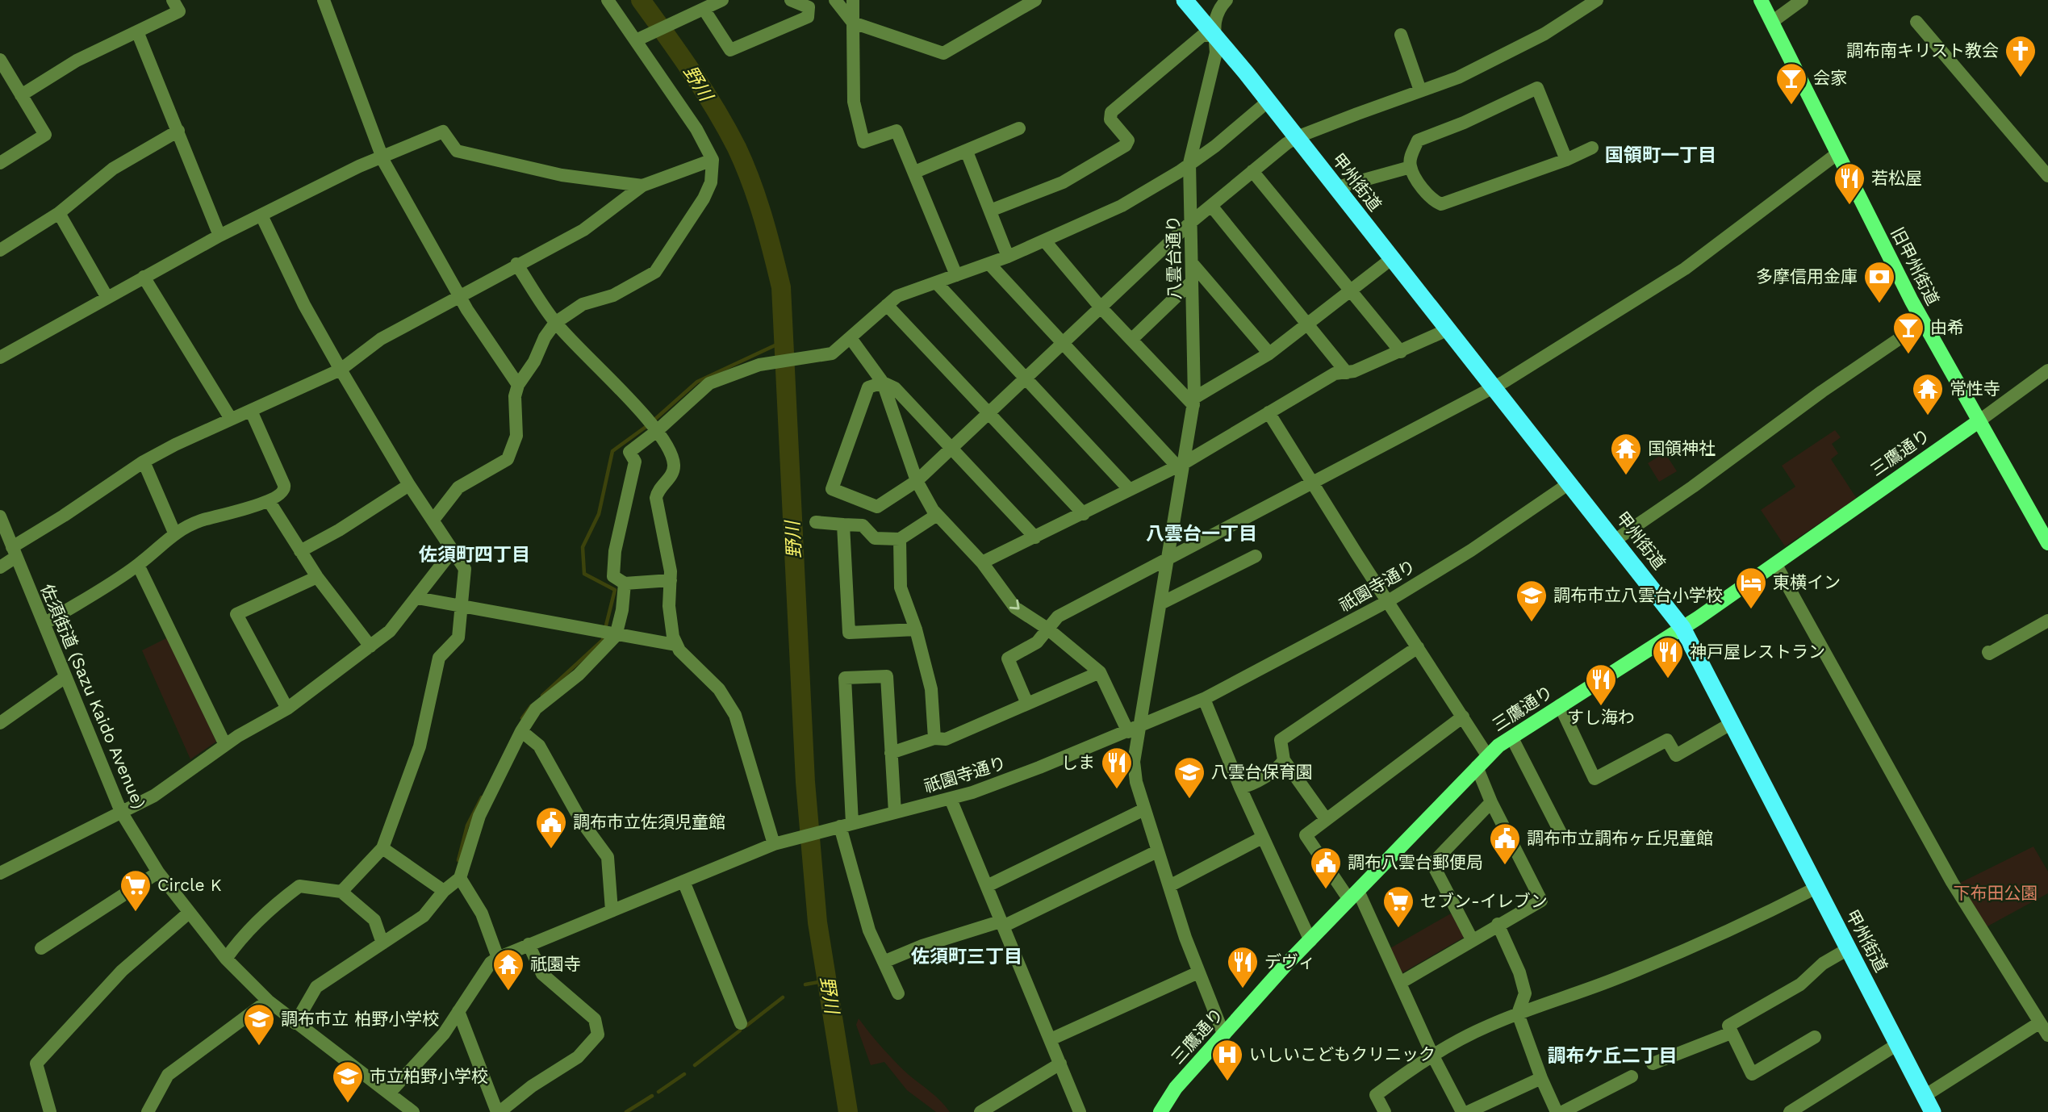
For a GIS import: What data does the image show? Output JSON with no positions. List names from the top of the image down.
{
  "streets": {
    "highway": ["甲州街道"],
    "main road": ["旧甲州街道", "三鷹通り"],
    "street": ["八雲台通り", "祇園寺通り", "佐須街道 (Sazu Kaido Avenue)"]
  },
  "crossings": [
    ["甲州街道", "八雲台通り"],
    ["甲州街道", "三鷹通り"],
    ["甲州街道", "祇園寺通り"],
    ["八雲台通り", "三鷹通り"],
    ["八雲台通り", "祇園寺通り"],
    ["旧甲州街道", "三鷹通り"],
    ["祇園寺通り", "佐須街道 (Sazu Kaido Avenue)"]
  ],
  "districts": [
    "国領町一丁目",
    "八雲台一丁目",
    "佐須町四丁目",
    "佐須町三丁目",
    "調布ケ丘二丁目"
  ],
  "water": ["野川"],
  "parks": ["下布田公園"],
  "places": {
    "church": ["調布南キリスト教会"],
    "bar": ["会家", "由希"],
    "restaurant": [
      "若松屋",
      "神戸屋レストラン",
      "すし海わ",
      "しま",
      "デヴィ"
    ],
    "bank": ["多摩信用金庫"],
    "temple": ["常性寺", "国領神社", "祇園寺"],
    "hotel": ["東横イン"],
    "school or university": [
      "調布市立八雲台小学校",
      "八雲台保育園",
      "調布市立 柏野小学校",
      "市立柏野小学校"
    ],
    "public building": ["調布市立佐須児童館", "調布市立調布ヶ丘児童館", "調布八雲台郵便局"],
    "supermarket": ["Circle K", "セブン-イレブン"],
    "hospital": ["いしいこどもクリニック"]
  }
}
